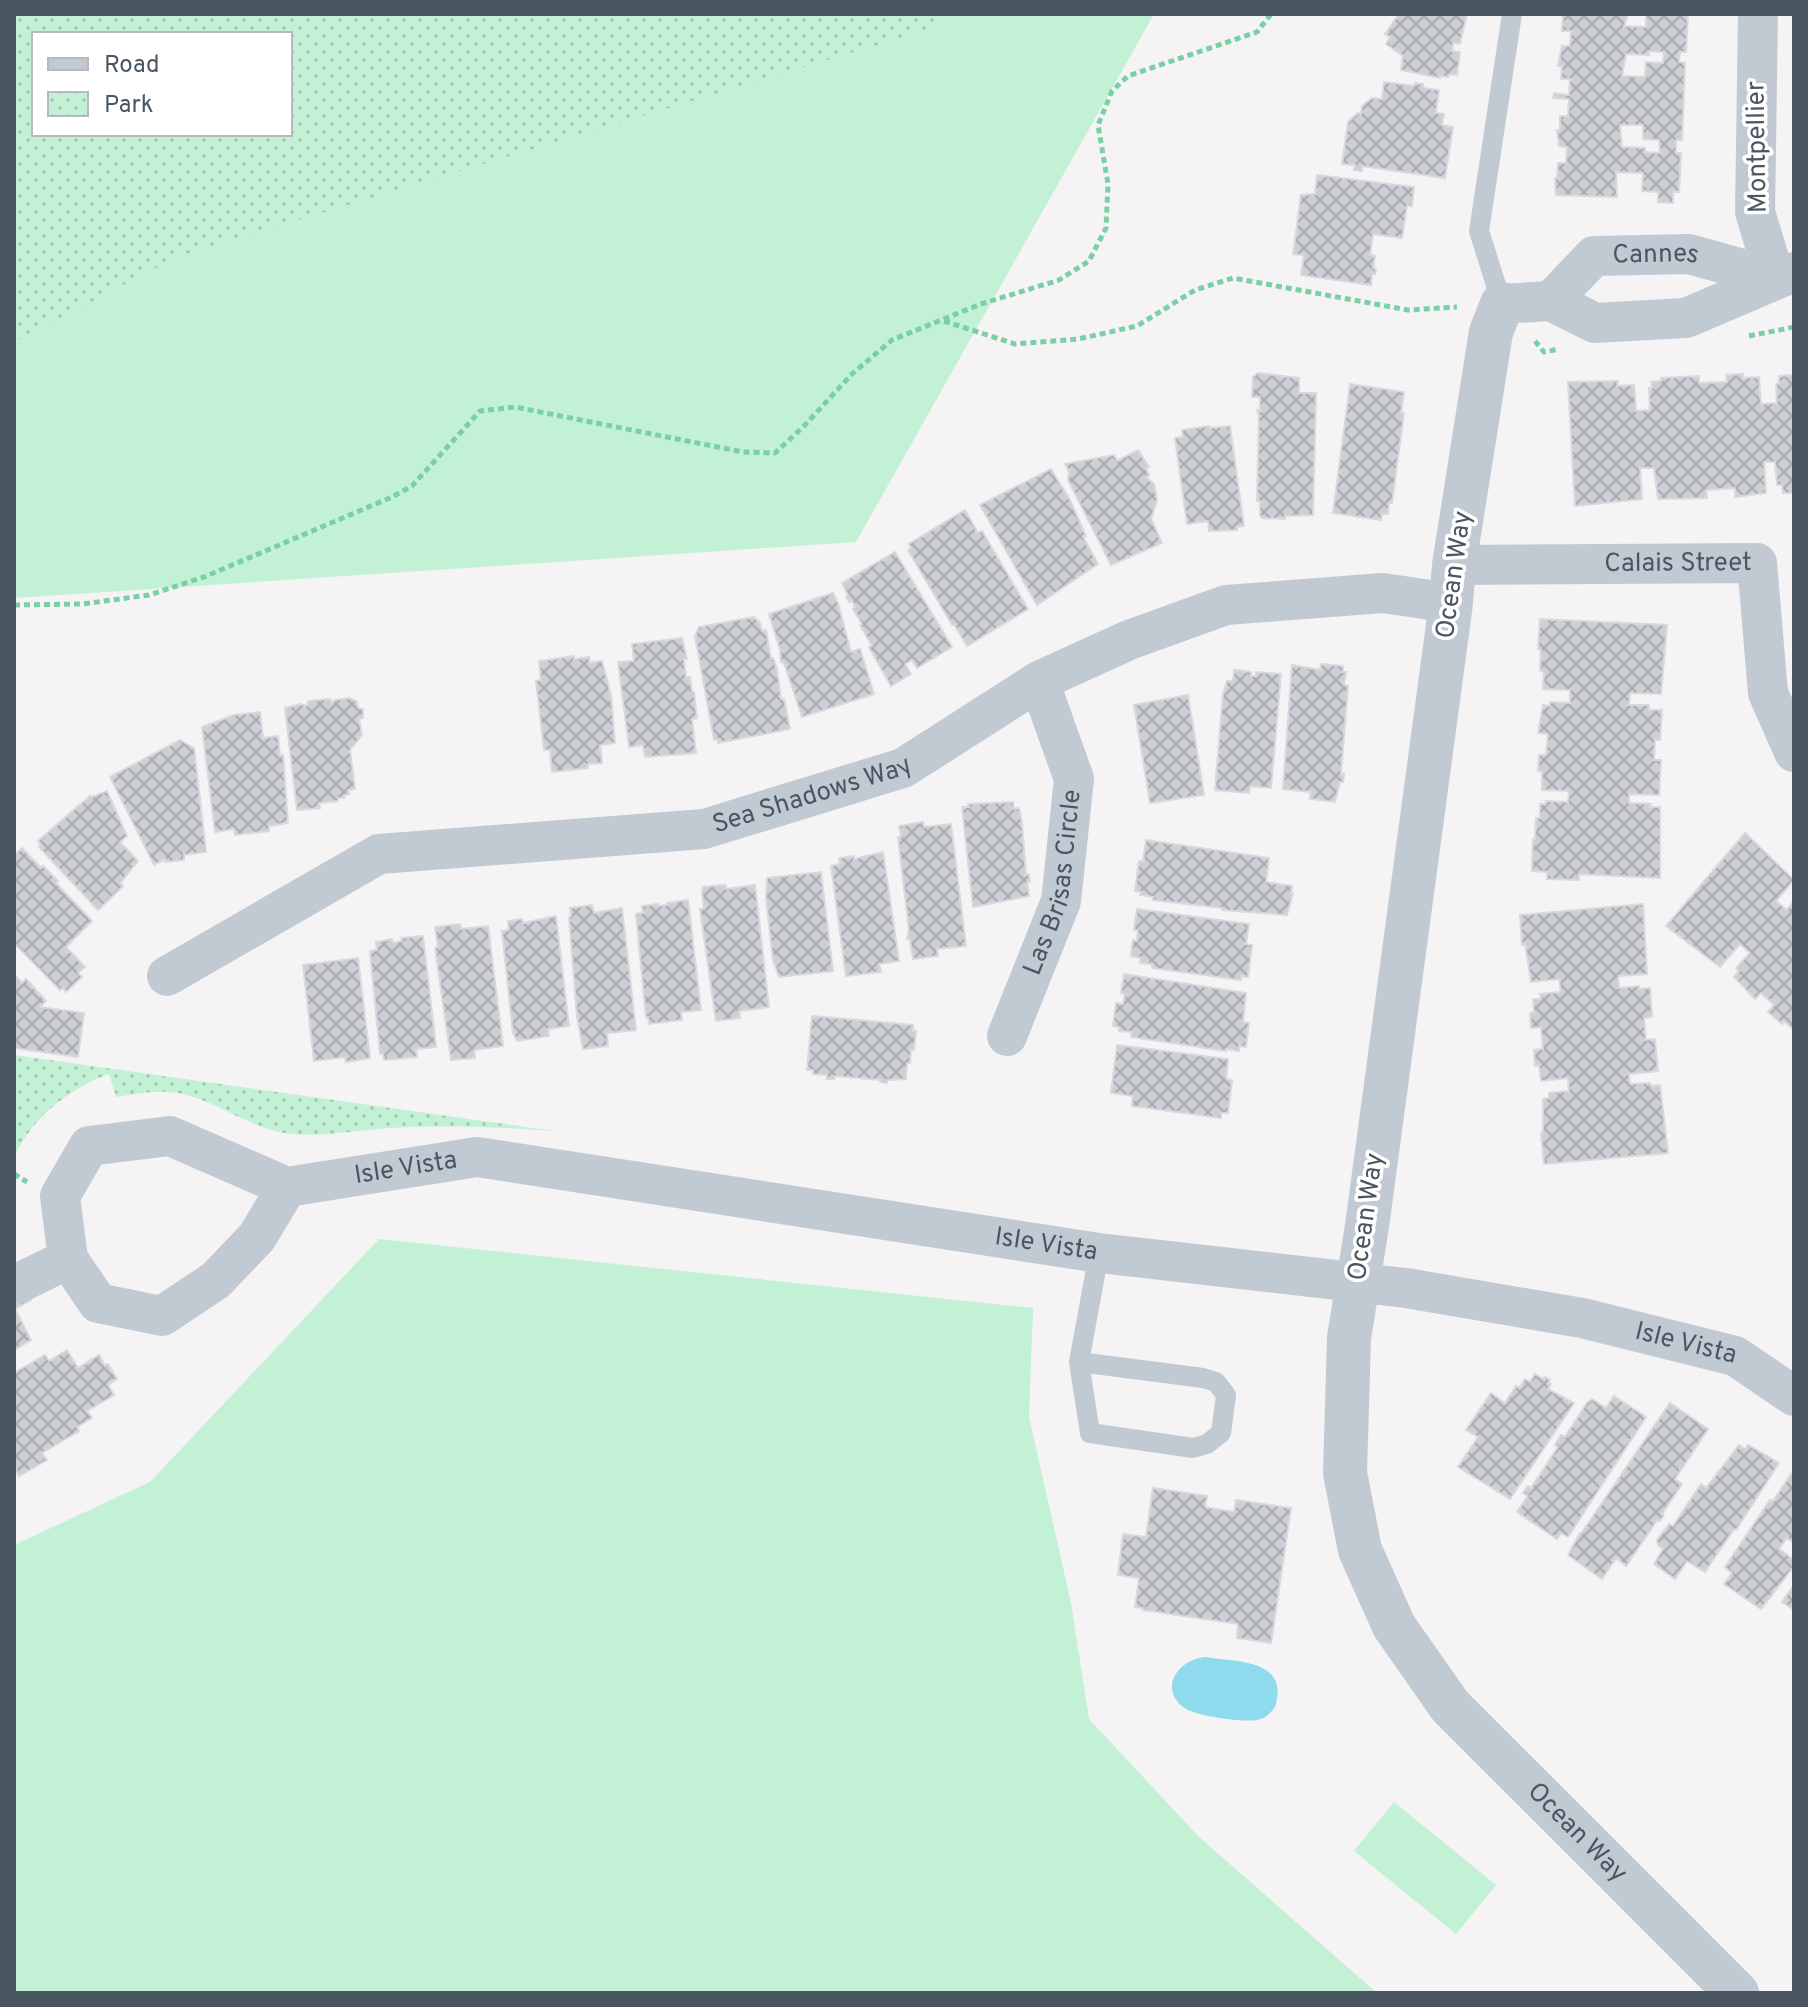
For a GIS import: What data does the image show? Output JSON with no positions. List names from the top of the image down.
{
  "streets": {
    "street": [
      "Montpellier",
      "Cannes",
      "Calais Street",
      "Ocean Way",
      "Sea Shadows Way",
      "Las Brisas Circle",
      "Isle Vista"
    ]
  },
  "crossings": [
    ["Montpellier", "Cannes"],
    ["Calais Street", "Ocean Way"],
    ["Calais Street", "Sea Shadows Way"],
    ["Ocean Way", "Sea Shadows Way"],
    ["Ocean Way", "Isle Vista"],
    ["Sea Shadows Way", "Las Brisas Circle"]
  ],
  "legend": ["Road", "Park"]
}
